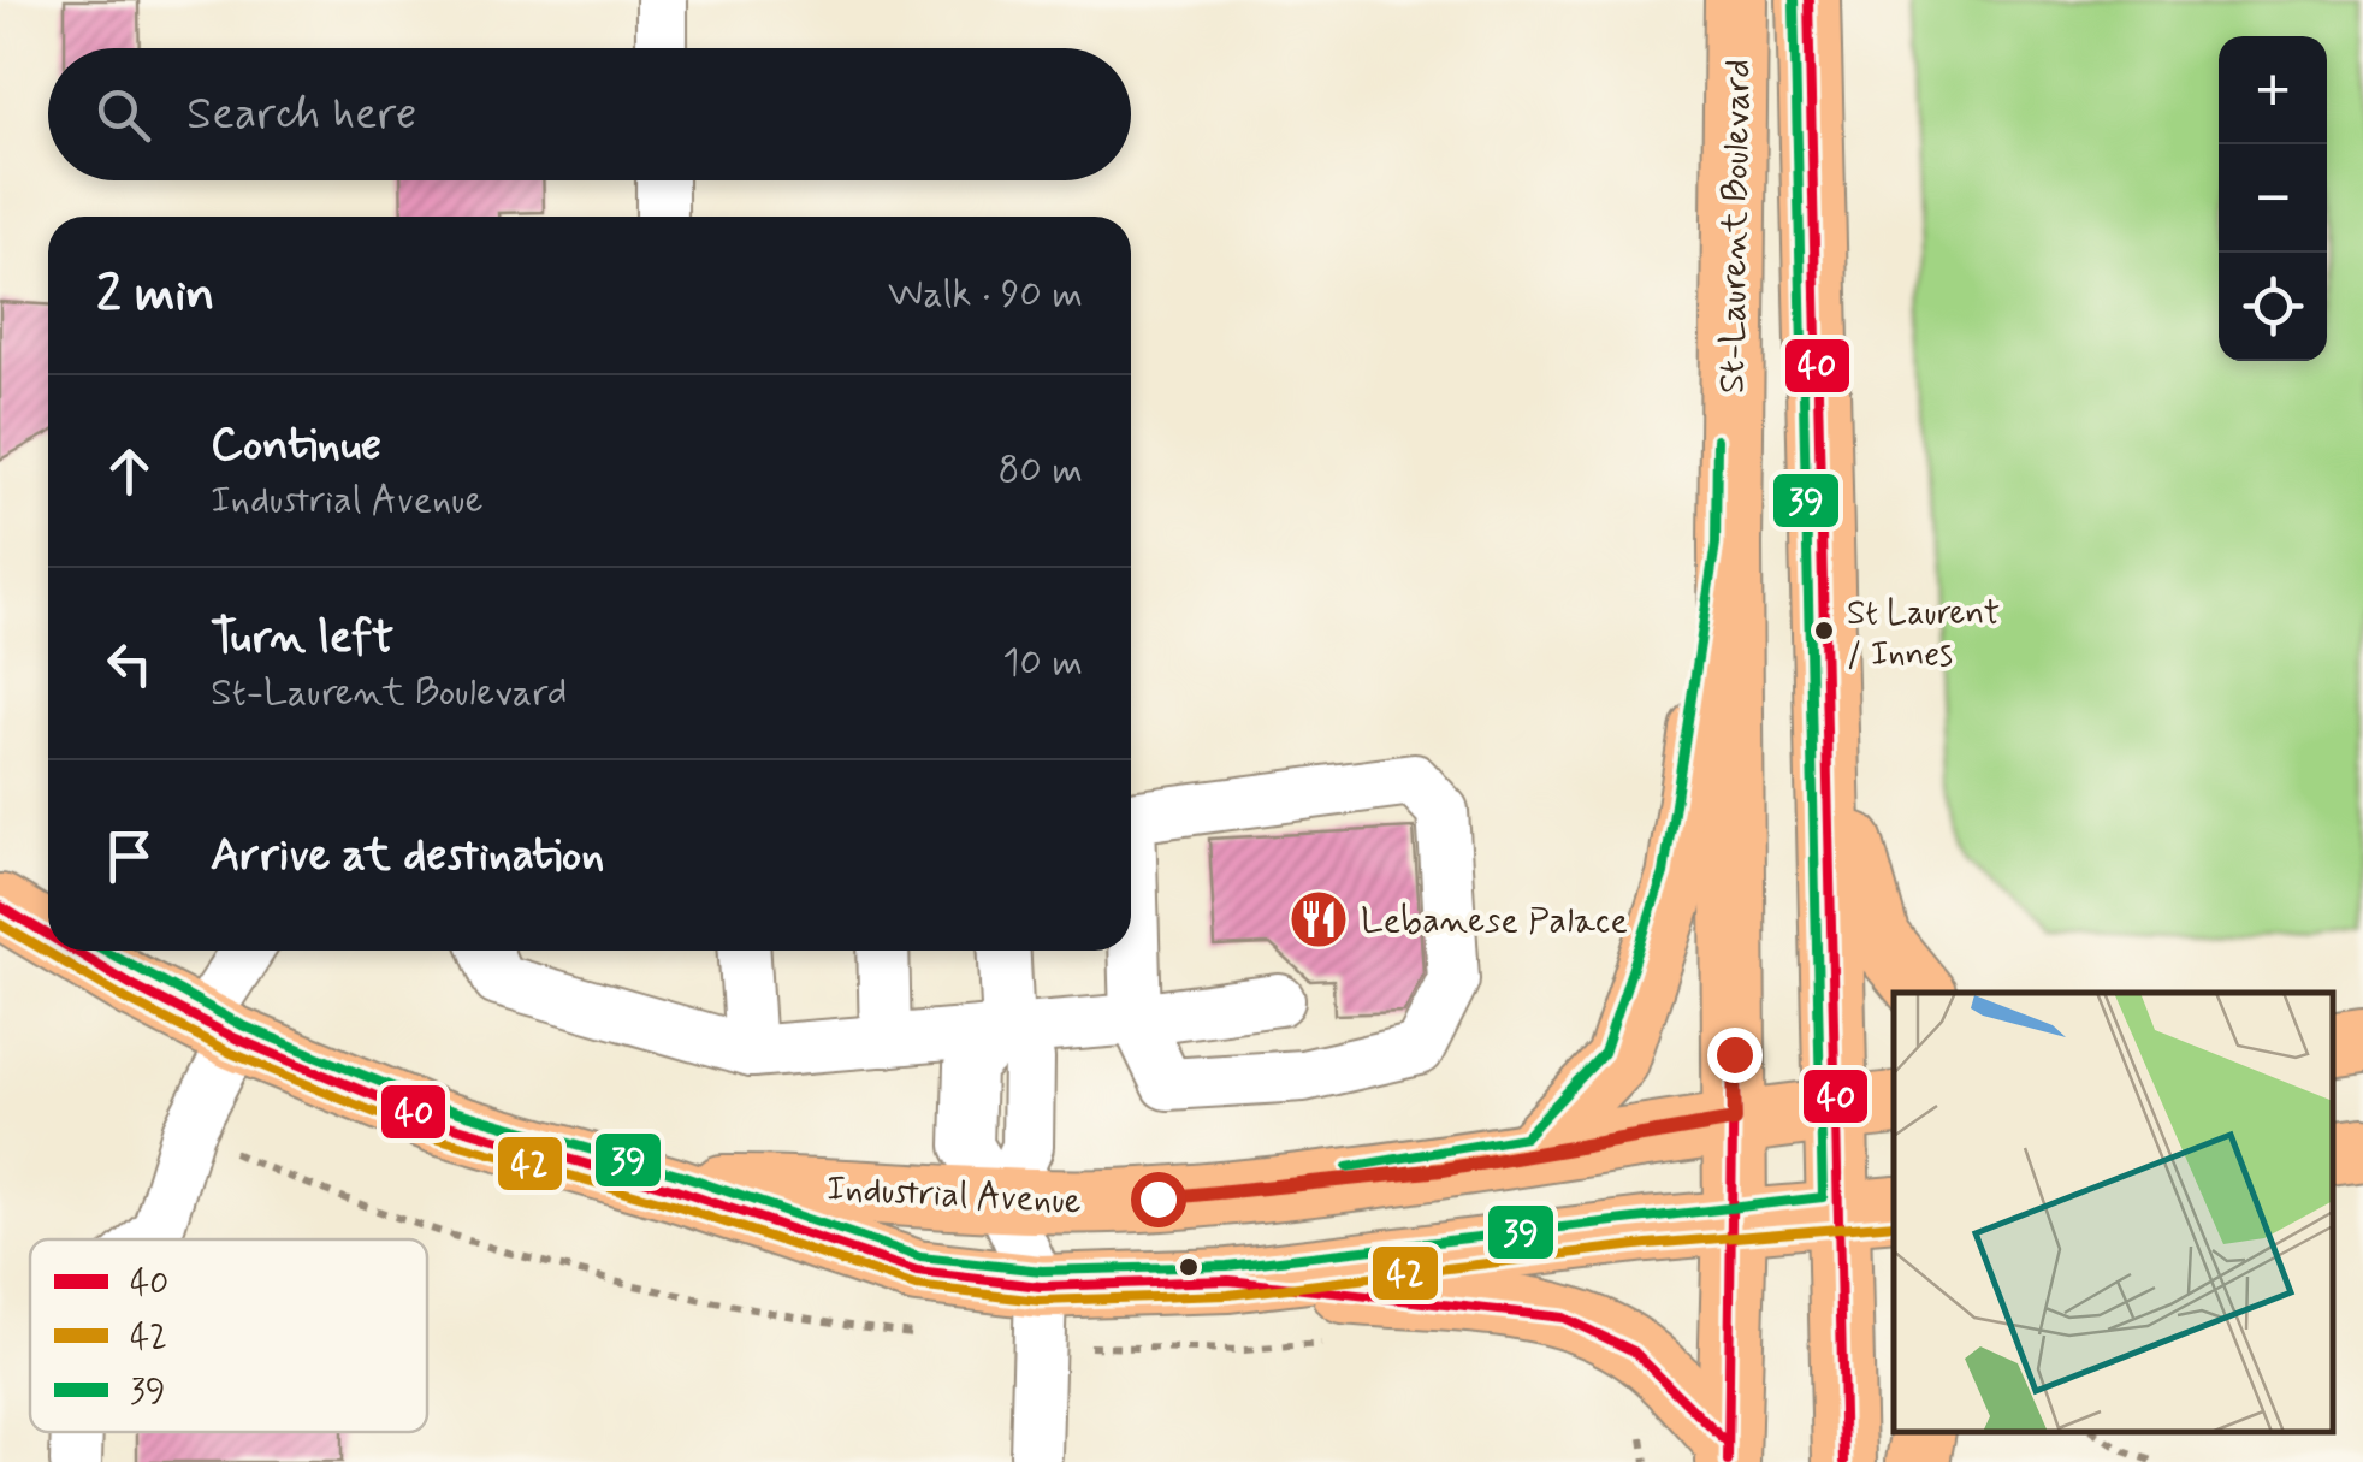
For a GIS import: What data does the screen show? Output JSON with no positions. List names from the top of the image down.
{
  "streets": {
    "main road": ["St-Laurent Boulevard", "Industrial Avenue"]
  },
  "crossings": [
    ["St-Laurent Boulevard", "Industrial Avenue"]
  ],
  "places": {
    "other": ["St Laurent / Innes"],
    "restaurant": ["Lebanese Palace"]
  },
  "lines": ["transit line 40", "transit line 39", "transit line 42"],
  "legend": ["40", "42", "39"],
  "page": {
    "map_buttons": ["+", "−"],
    "search": "Search here",
    "heading": ["2 min", "Walk · 90 m"],
    "list": [
      ["Continue", "Industrial Avenue", "80 m"],
      ["Turn left", "St-Laurent Boulevard", "10 m"],
      "Arrive at destination"
    ]
  }
}
